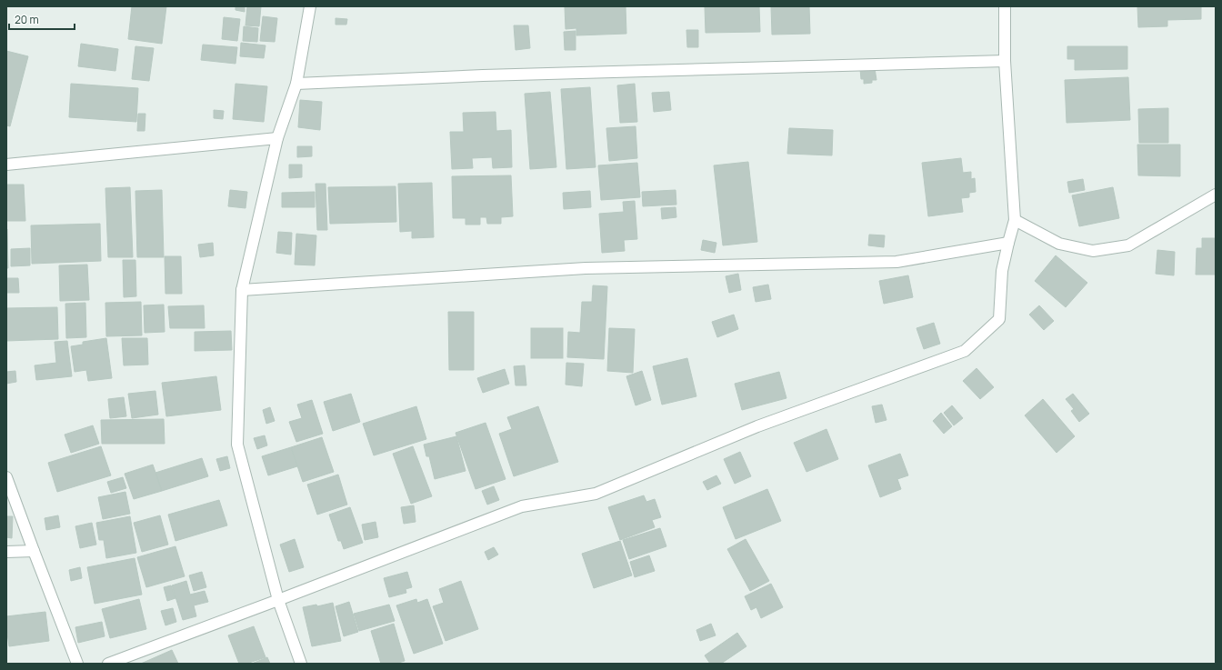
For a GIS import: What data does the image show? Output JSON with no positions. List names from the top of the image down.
{
  "scale_bar": "20 m"
}
